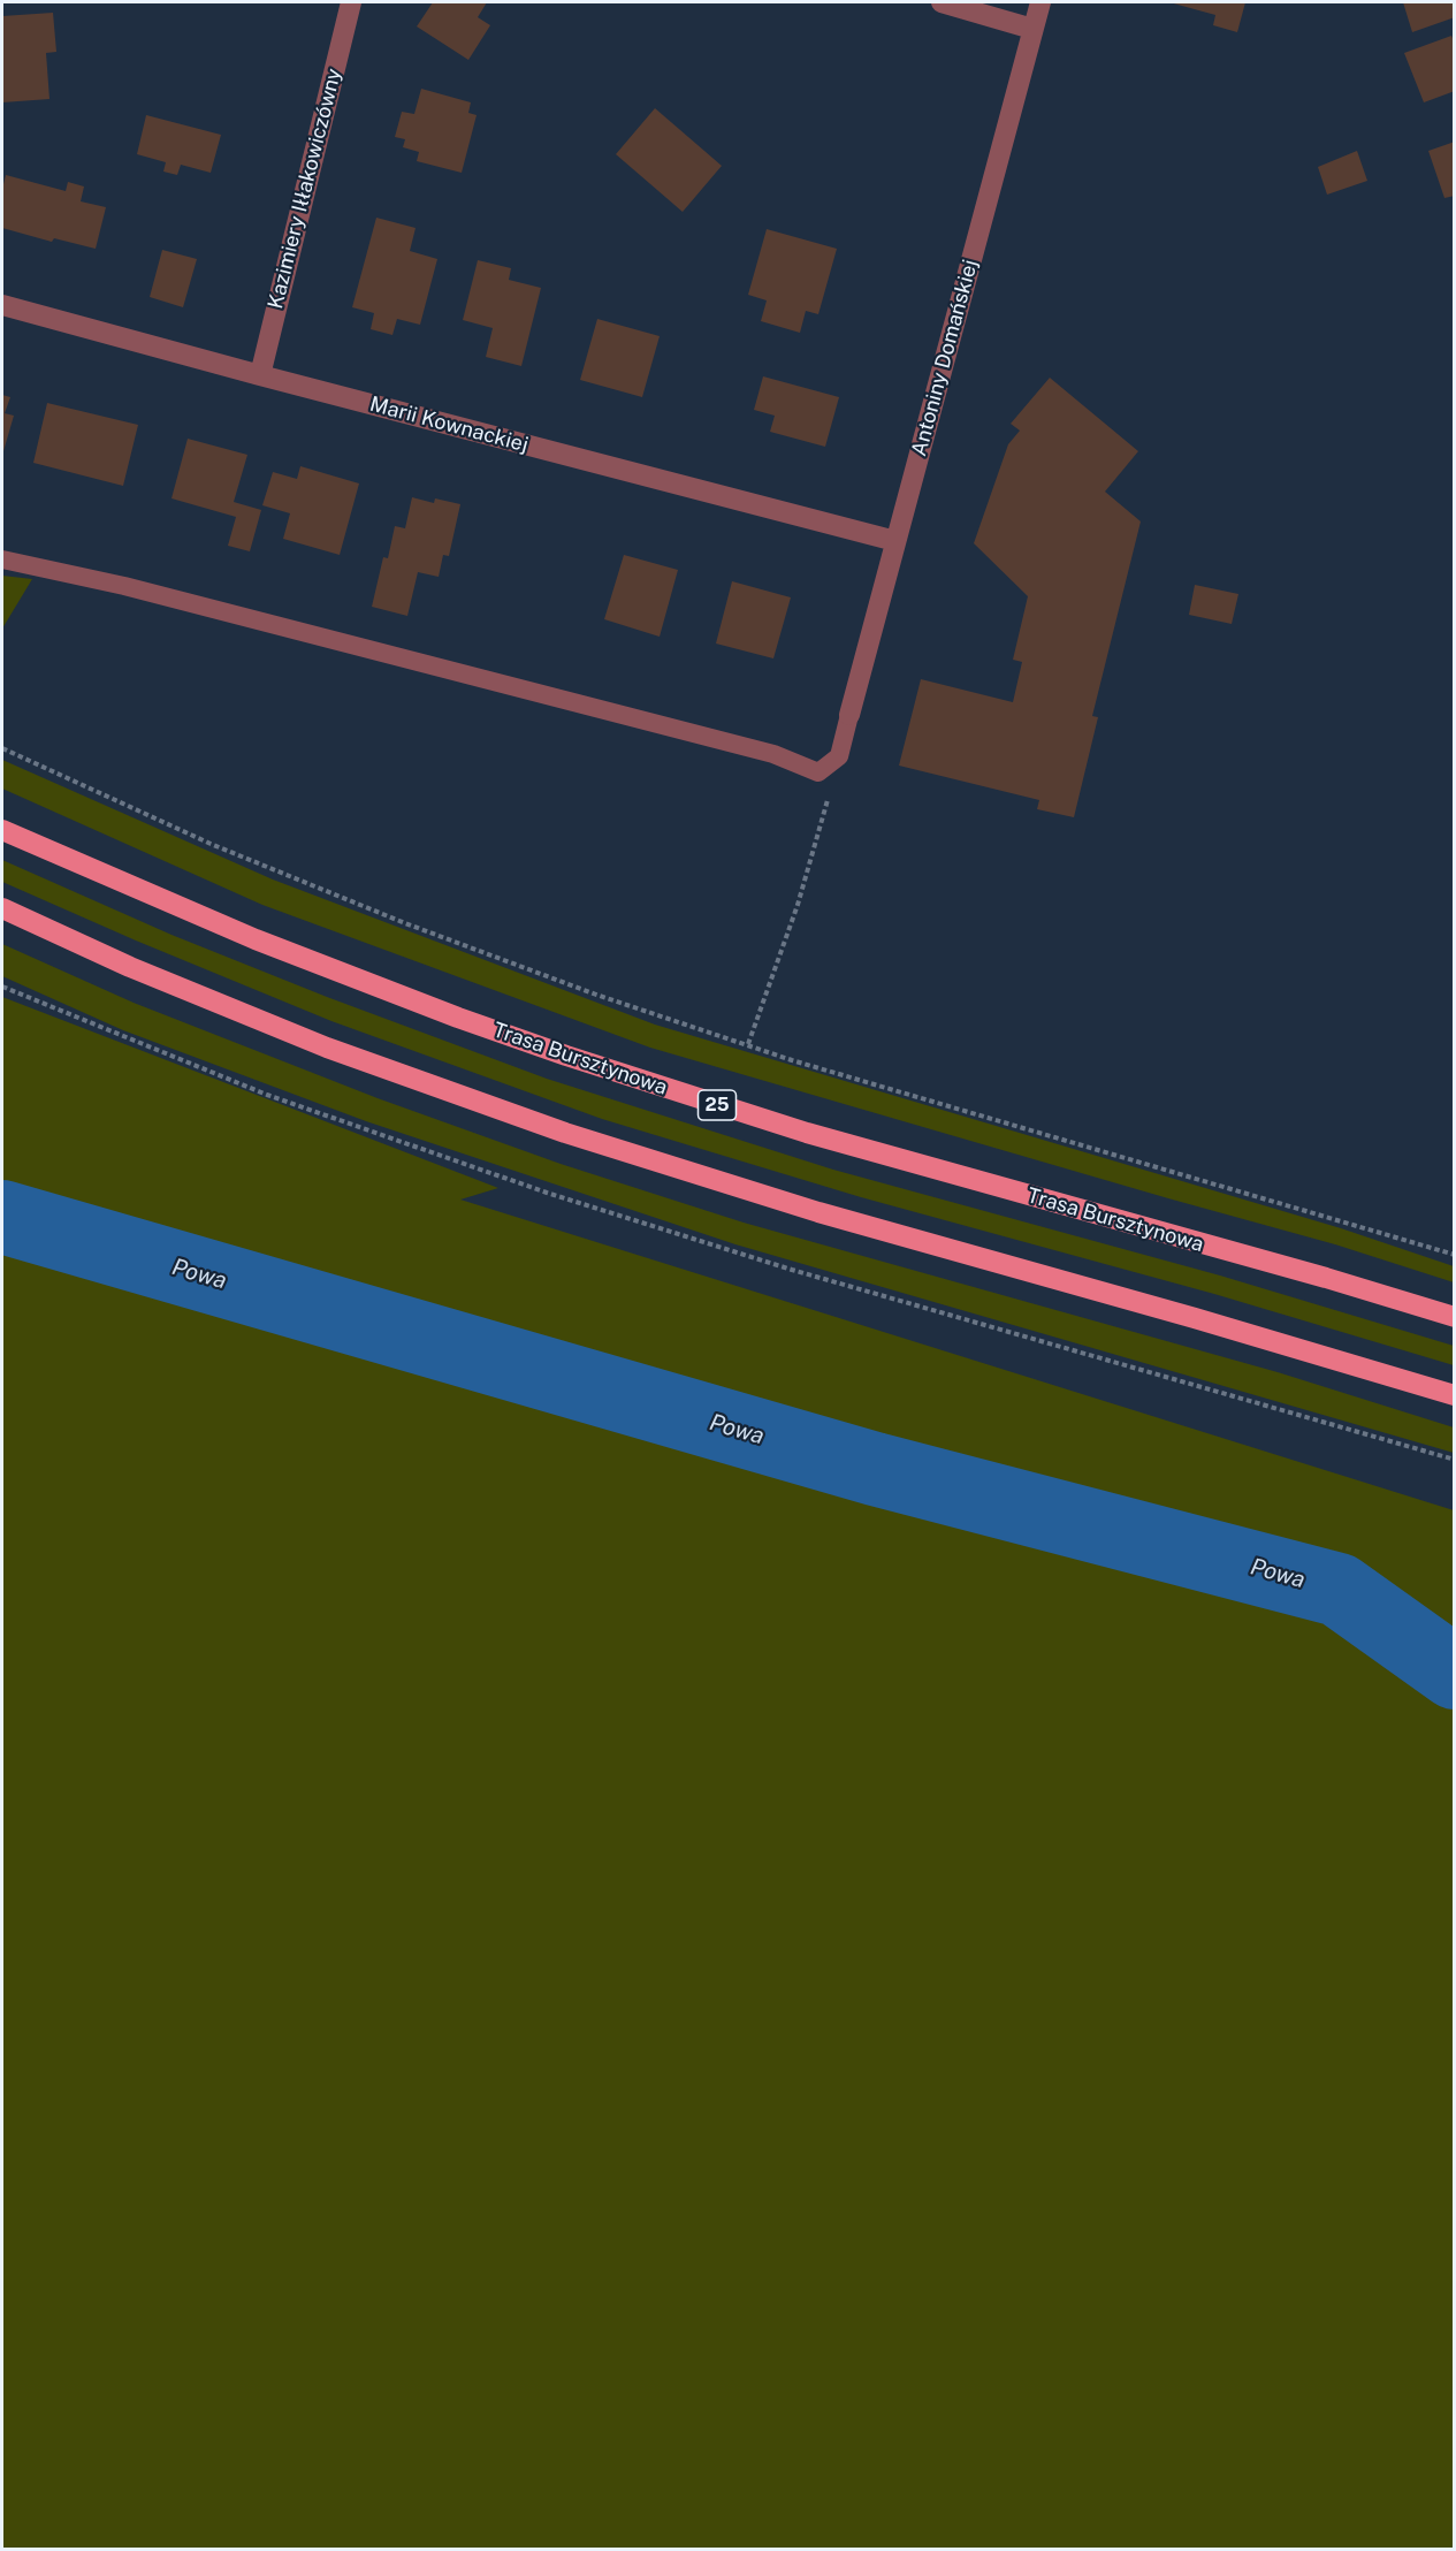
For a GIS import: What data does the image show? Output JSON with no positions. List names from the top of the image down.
{
  "streets": {
    "main road": ["Trasa Bursztynowa", "25"],
    "street": ["Kazimiery Iłłakowiczówny", "Antoniny Domańskiej", "Marii Kownackiej"]
  },
  "crossings": [
    ["Kazimiery Iłłakowiczówny", "Marii Kownackiej"],
    ["Antoniny Domańskiej", "Marii Kownackiej"]
  ],
  "water": ["Powa"]
}
